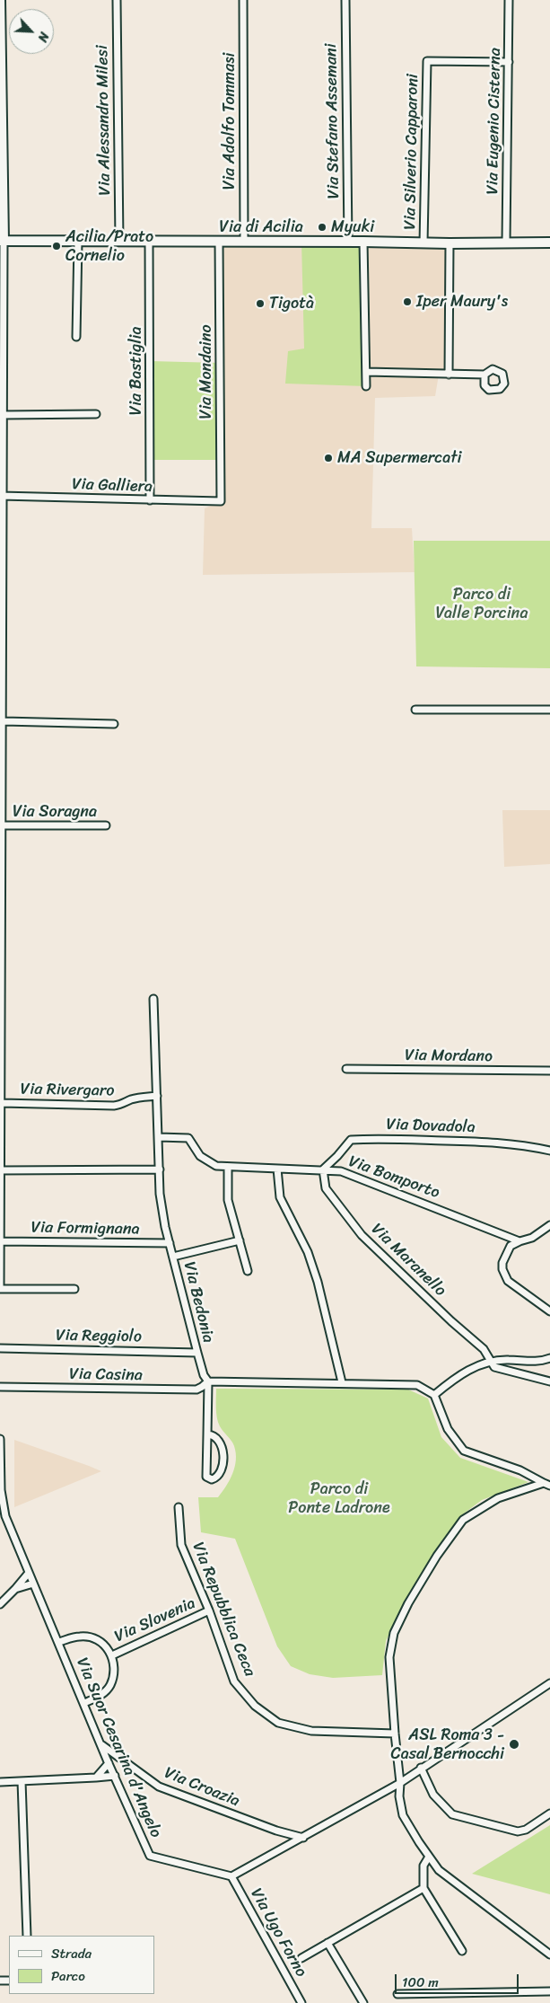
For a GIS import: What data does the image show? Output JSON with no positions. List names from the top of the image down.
{
  "streets": {
    "street": [
      "Via Alessandro Milesi",
      "Via Adolfo Tommasi",
      "Via Stefano Assemani",
      "Via Eugenio Cisterna",
      "Via Silverio Capparoni",
      "Via di Acilia",
      "Via Bastiglia",
      "Via Mondaino",
      "Via Galliera",
      "Via Soragna",
      "Via Mordano",
      "Via Rivergaro",
      "Via Dovadola",
      "Via Bomporto",
      "Via Formignana",
      "Via Maranello",
      "Via Bedonia",
      "Via Reggiolo",
      "Via Casina",
      "Via Repubblica Ceca",
      "Via Slovenia",
      "Via Suor Cesarina d'Angelo",
      "Via Croazia",
      "Via Ugo Forno"
    ]
  },
  "crossings": [
    ["Via Alessandro Milesi", "Via di Acilia"],
    ["Via Adolfo Tommasi", "Via di Acilia"],
    ["Via Stefano Assemani", "Via di Acilia"],
    ["Via Eugenio Cisterna", "Via Silverio Capparoni"],
    ["Via Eugenio Cisterna", "Via di Acilia"],
    ["Via Silverio Capparoni", "Via di Acilia"],
    ["Via di Acilia", "Via Bastiglia"],
    ["Via di Acilia", "Via Mondaino"],
    ["Via Bastiglia", "Via Galliera"],
    ["Via Mondaino", "Via Galliera"],
    ["Via Rivergaro", "Via Bedonia"],
    ["Via Dovadola", "Via Bomporto"],
    ["Via Dovadola", "Via Maranello"],
    ["Via Bomporto", "Via Maranello"],
    ["Via Bomporto", "Via Bedonia"],
    ["Via Formignana", "Via Bedonia"],
    ["Via Bedonia", "Via Reggiolo"],
    ["Via Bedonia", "Via Casina"],
    ["Via Repubblica Ceca", "Via Slovenia"],
    ["Via Slovenia", "Via Suor Cesarina d'Angelo"],
    ["Via Suor Cesarina d'Angelo", "Via Croazia"],
    ["Via Suor Cesarina d'Angelo", "Via Ugo Forno"]
  ],
  "parks": ["Parco di Valle Porcina", "Parco di Ponte Ladrone"],
  "places": [
    "Myuki",
    "Acilia/Prato Cornelio",
    "Iper Maury's",
    "Tigotà",
    "MA Supermercati",
    "ASL Roma 3 - Casal Bernocchi"
  ],
  "legend": ["Strada", "Parco"],
  "scale_bar": "100 m",
  "north": "bottom right"
}
